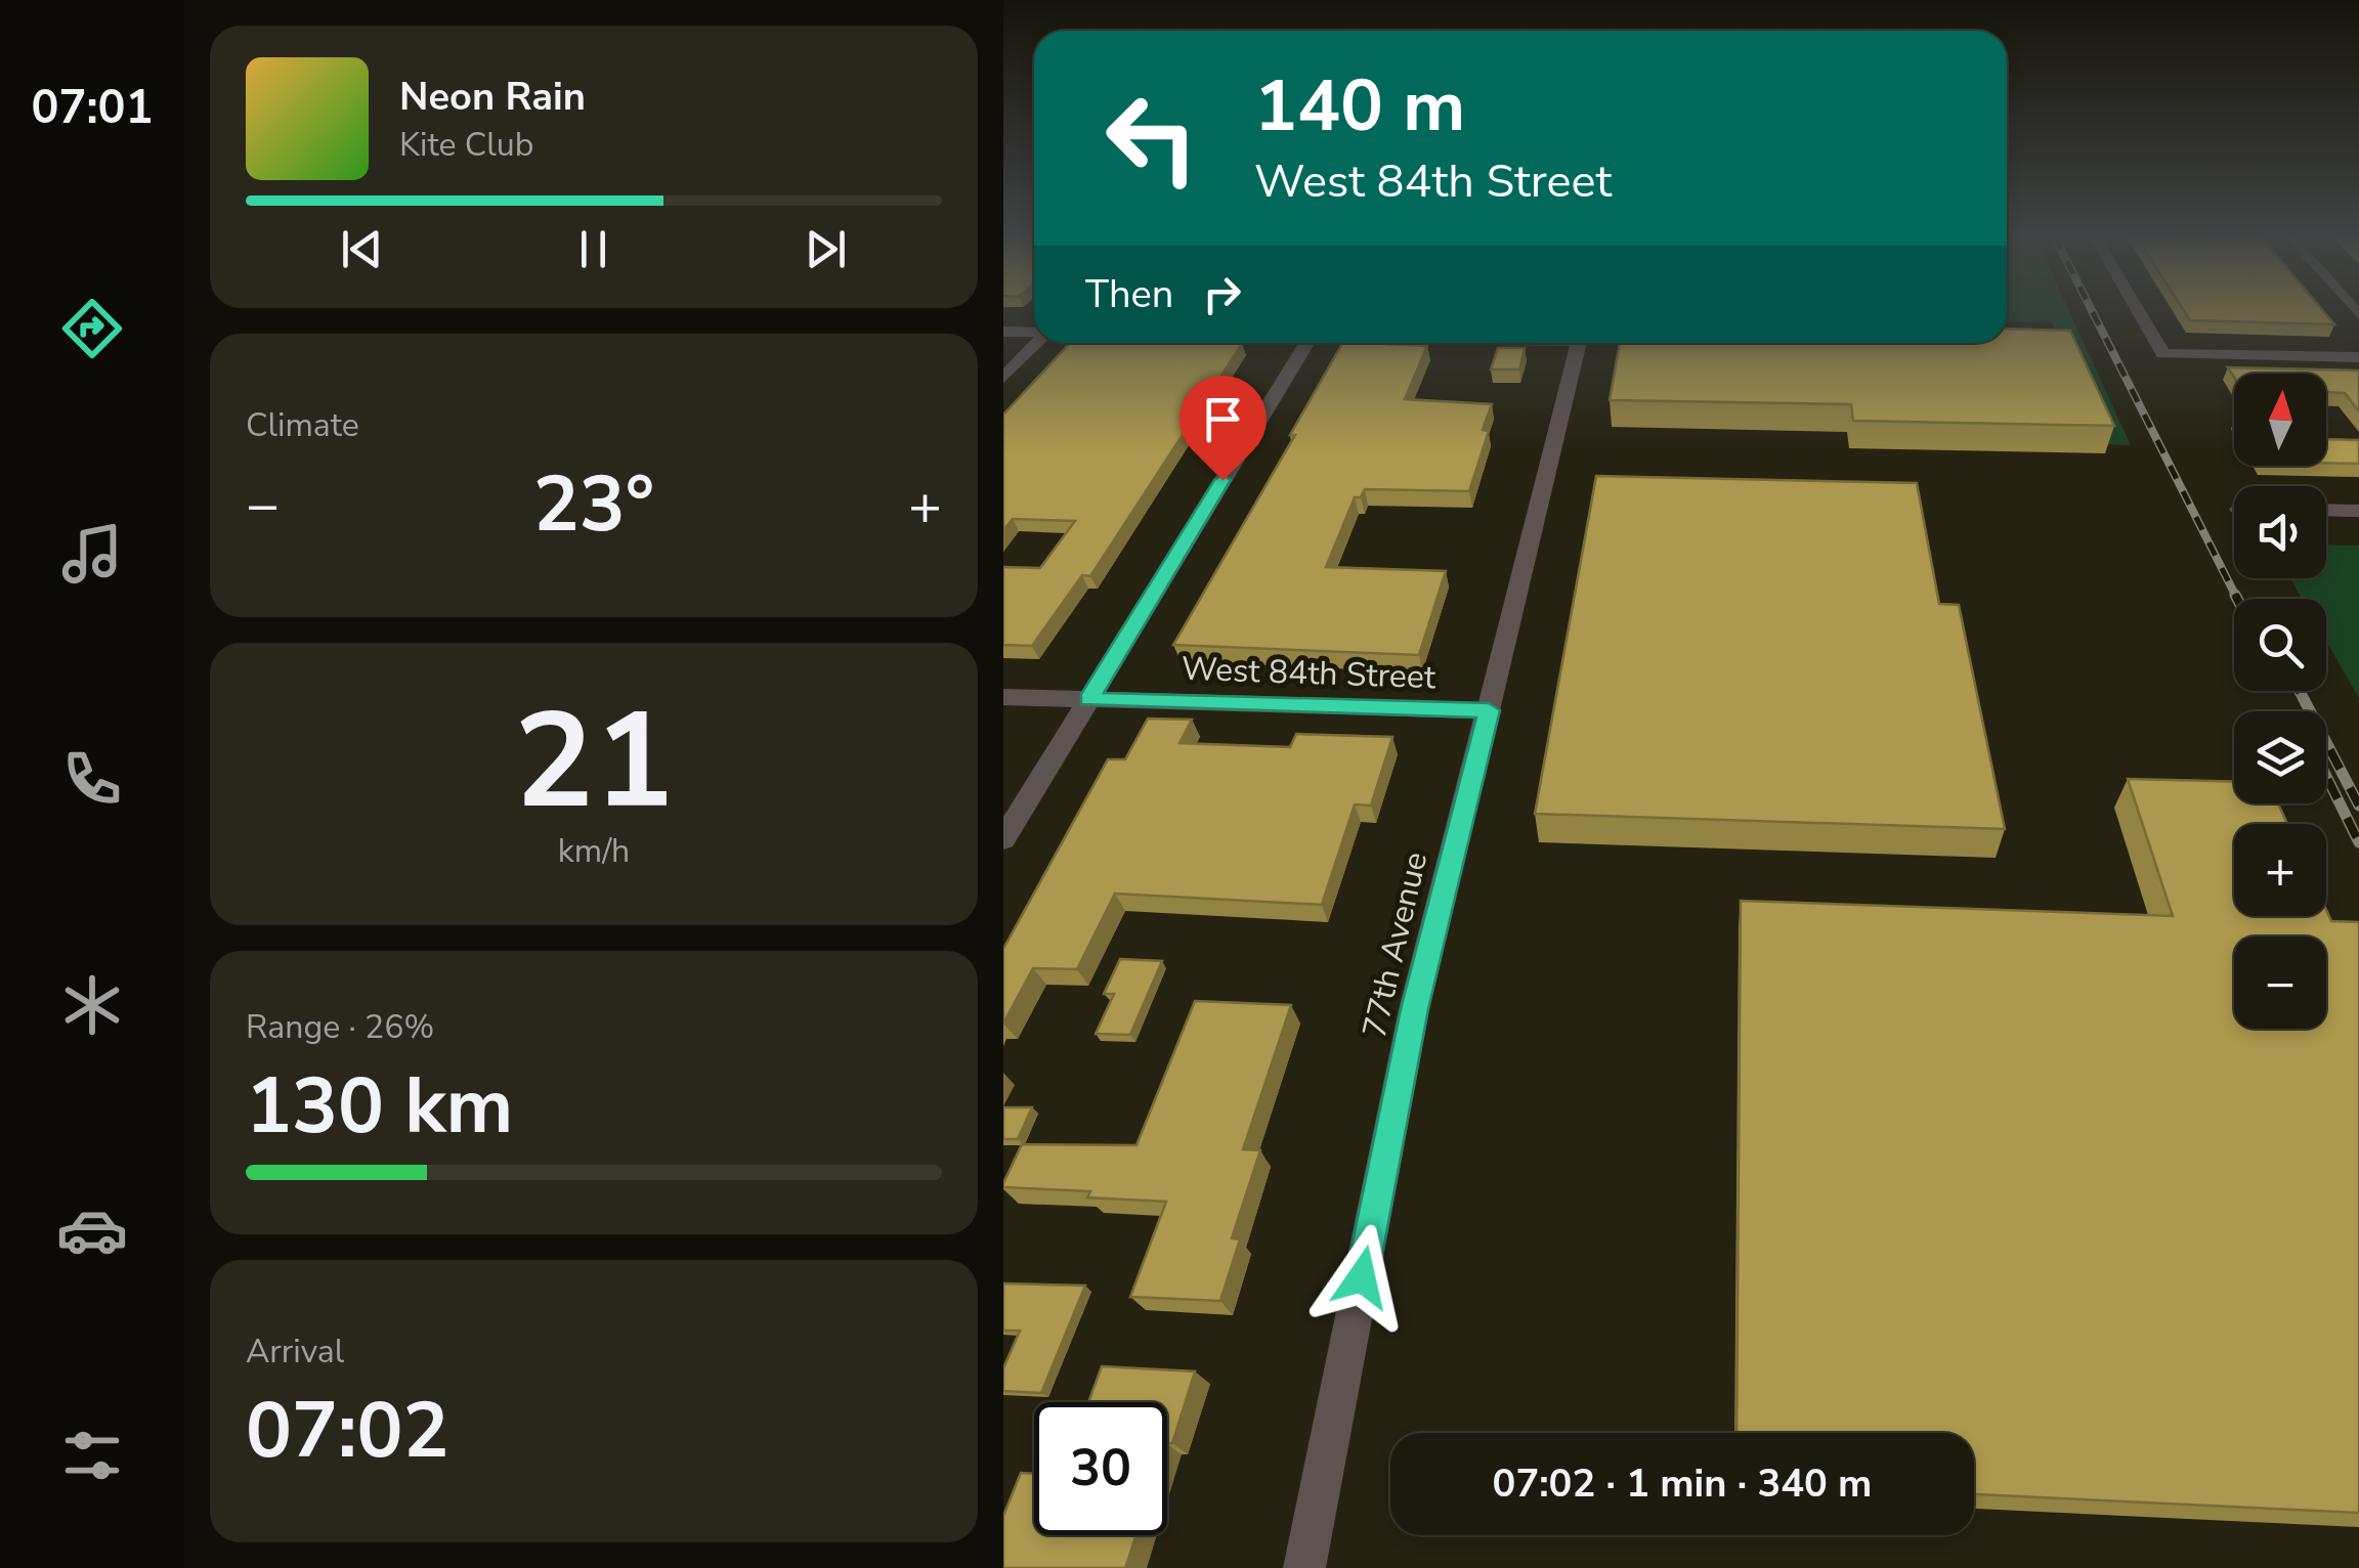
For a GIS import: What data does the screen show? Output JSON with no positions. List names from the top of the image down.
{
  "streets": {
    "street": ["West 84th Street", "77th Avenue"]
  },
  "crossings": [
    ["West 84th Street", "77th Avenue"]
  ],
  "north": "top",
  "page": {
    "tabs": "07:01",
    "turn": ["140 m", "West 84th Street"],
    "song": ["Neon Rain", "Kite Club"],
    "then": "Then",
    "tile": [
      "Climate",
      ["21", "km/h"],
      ["Range · 26%", "130 km"],
      ["Arrival", "07:02"]
    ],
    "map_buttons": ["+", "−"],
    "heat": ["−", "23°", "+"],
    "limit": "30",
    "trip": "07:02 · 1 min · 340 m"
  }
}
